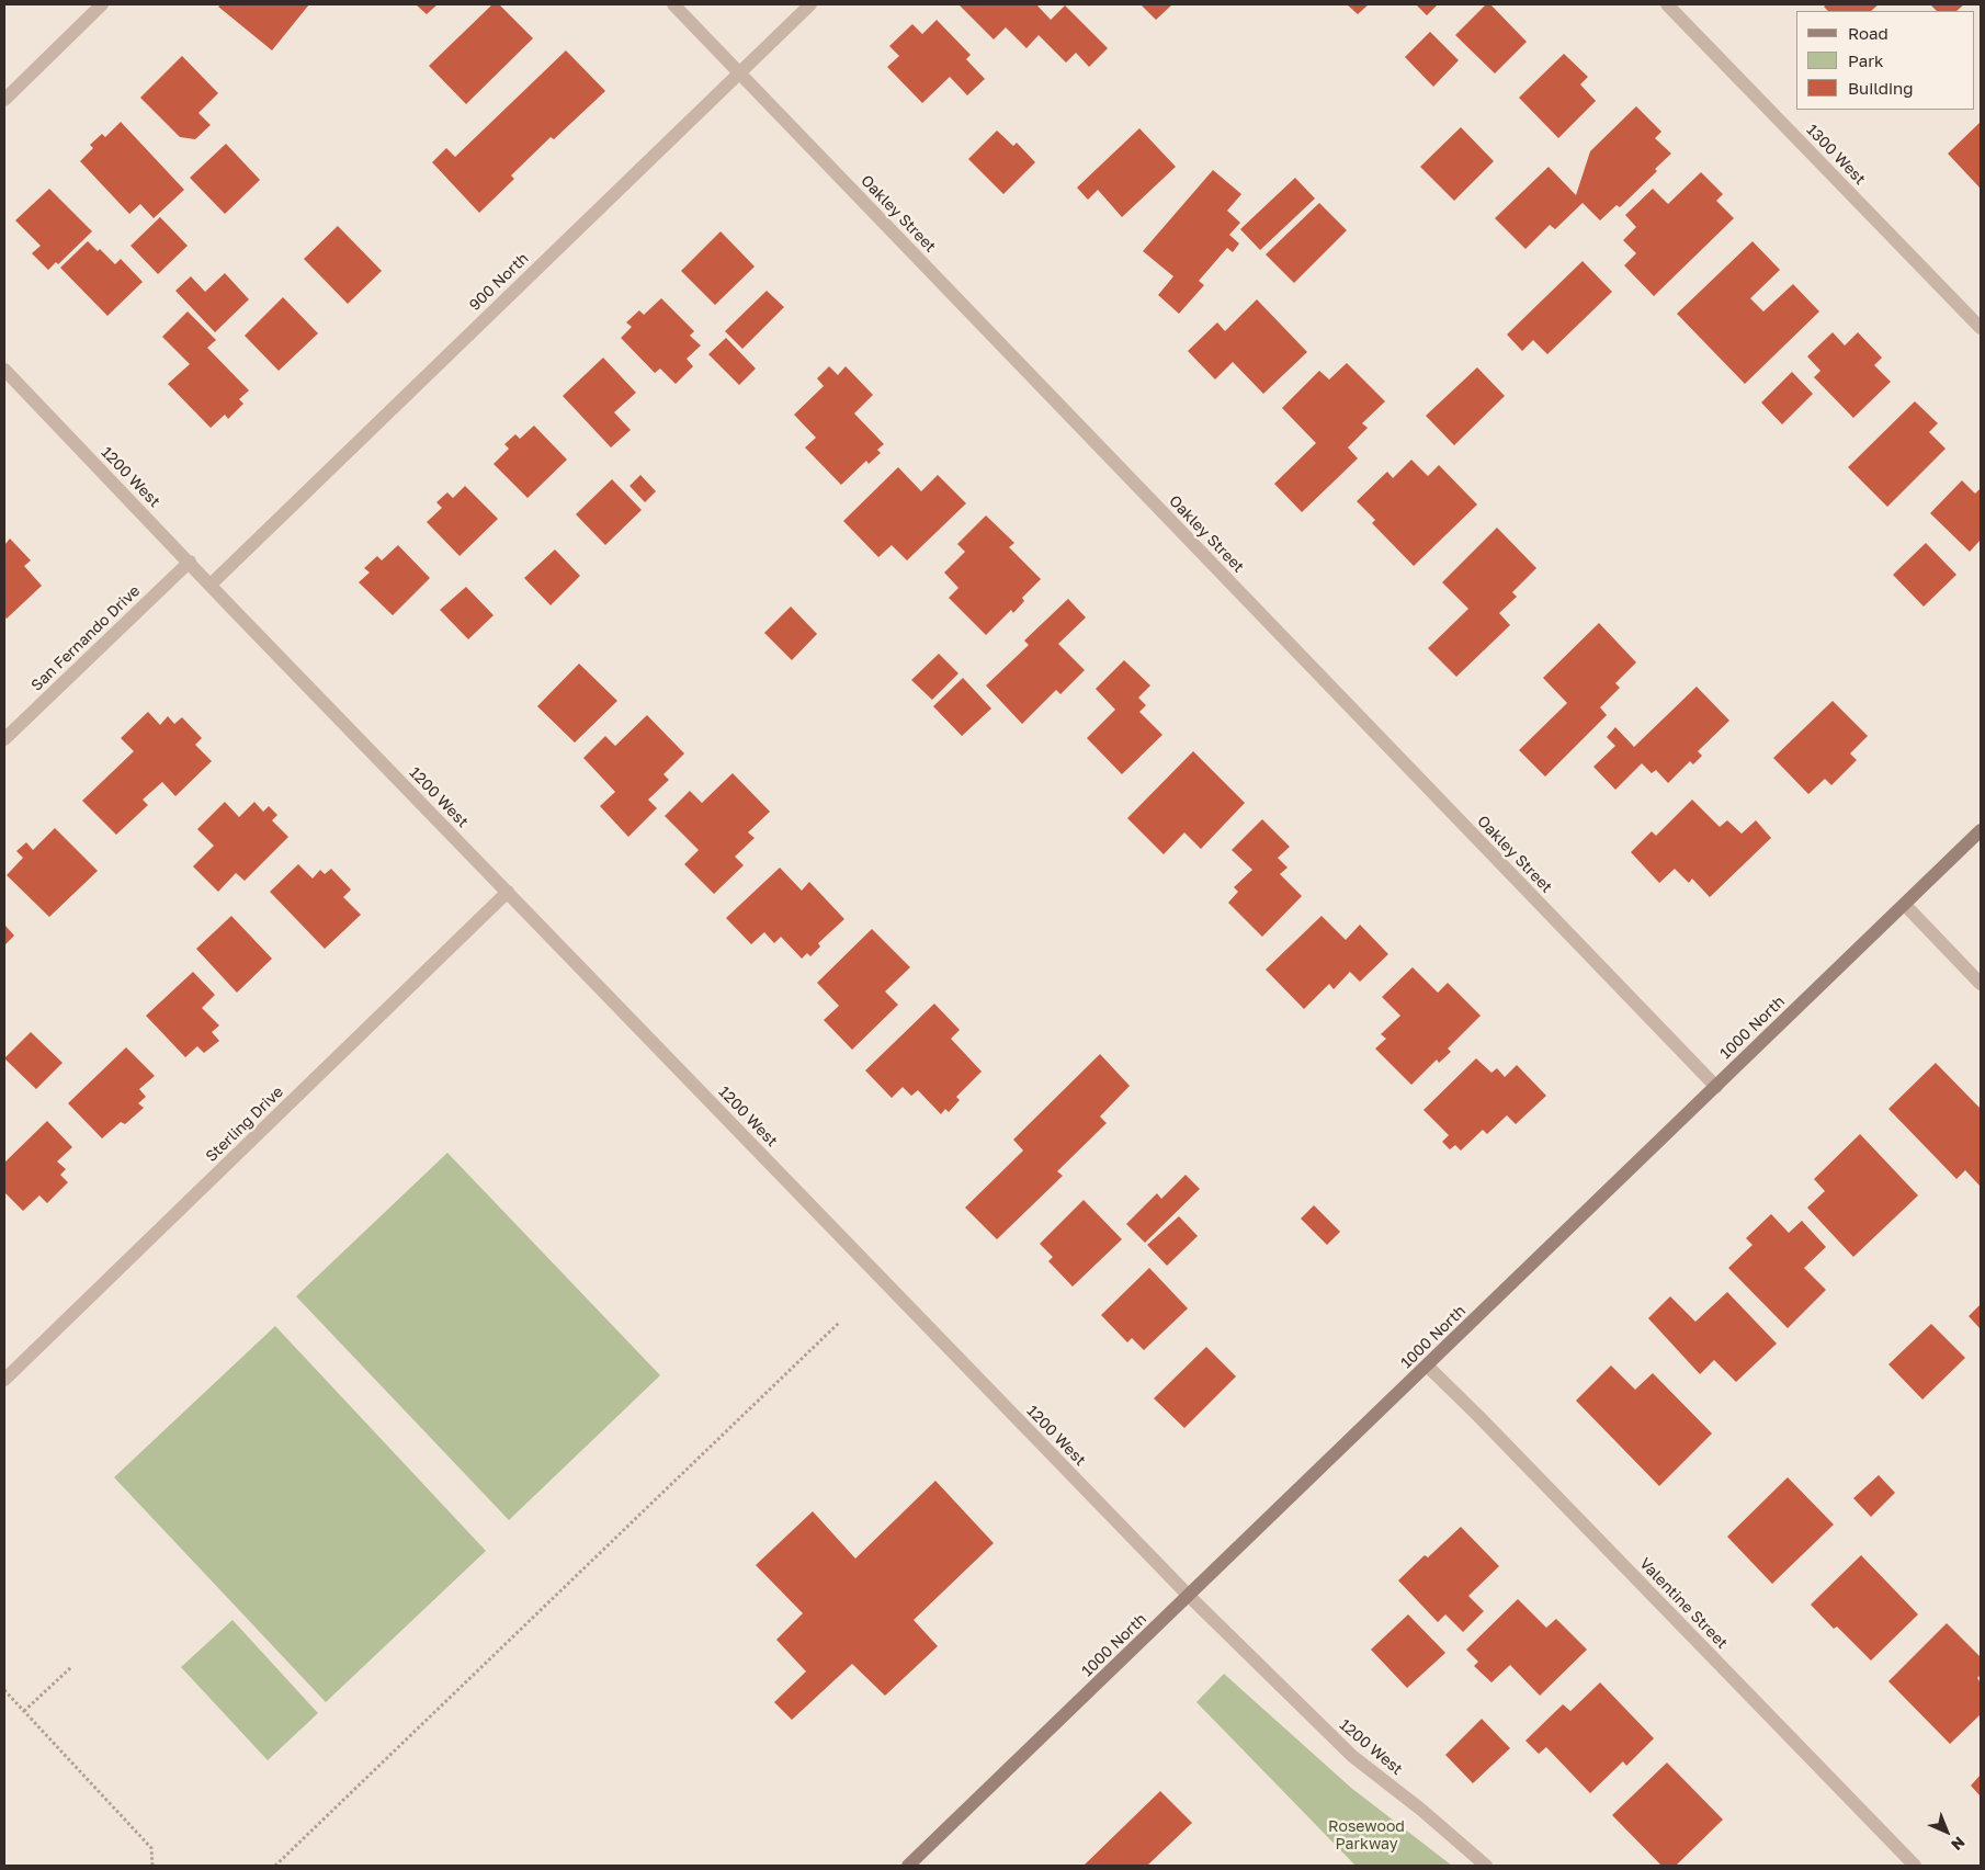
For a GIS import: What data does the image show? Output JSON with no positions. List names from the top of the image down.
{
  "streets": {
    "street": [
      "1300 West",
      "Oakley Street",
      "900 North",
      "1200 West",
      "San Fernando Drive",
      "1000 North",
      "Sterling Drive",
      "Valentine Street"
    ]
  },
  "crossings": [
    ["Oakley Street", "900 North"],
    ["Oakley Street", "1000 North"],
    ["900 North", "1200 West"],
    ["1200 West", "San Fernando Drive"],
    ["1200 West", "1000 North"],
    ["1200 West", "Sterling Drive"],
    ["1000 North", "Valentine Street"]
  ],
  "parks": ["Rosewood Parkway"],
  "legend": ["Road", "Park", "Building"],
  "north": "bottom right"
}
